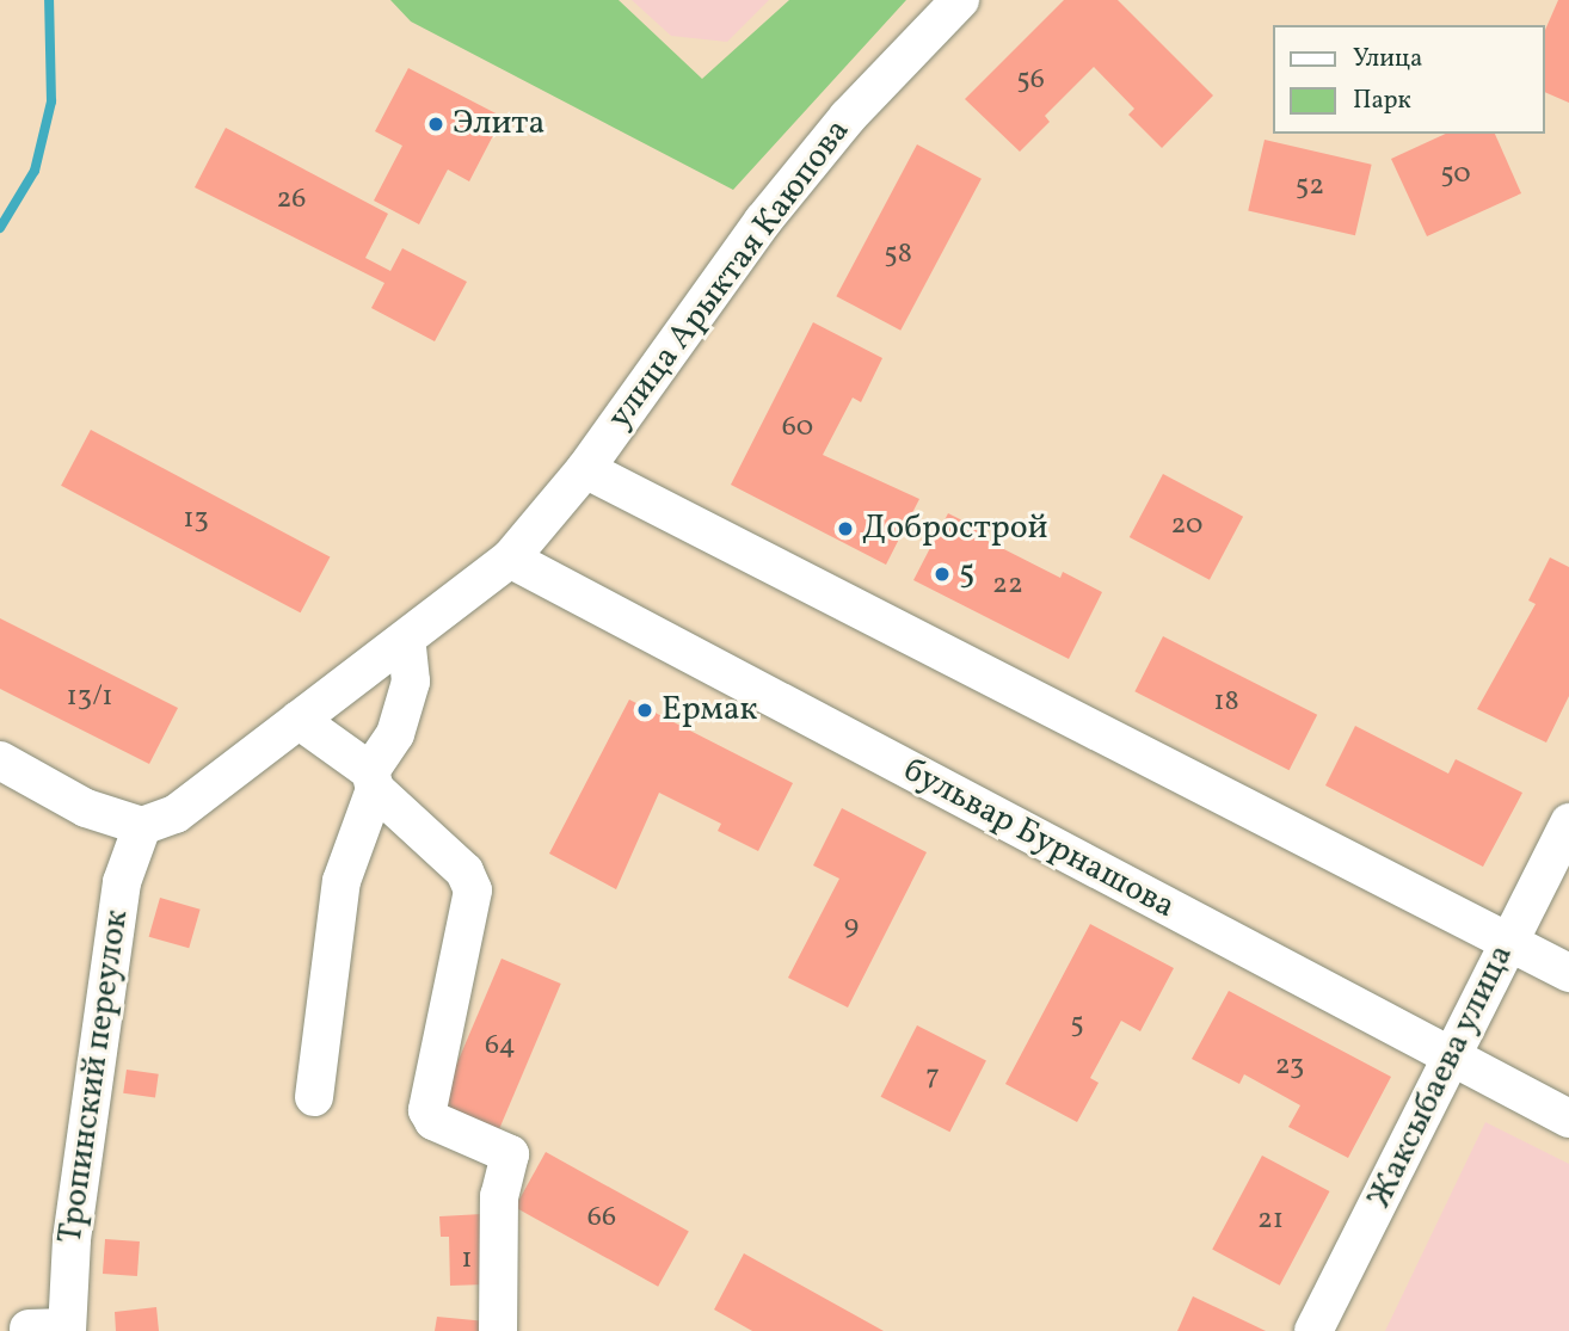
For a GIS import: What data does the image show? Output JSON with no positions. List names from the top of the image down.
{
  "streets": {
    "street": [
      "улица Арыктая Каюпова",
      "бульвар Бурнашова",
      "Тропинский переулок",
      "Жаксыбаева улица"
    ]
  },
  "crossings": [
    ["улица Арыктая Каюпова", "бульвар Бурнашова"],
    ["улица Арыктая Каюпова", "Тропинский переулок"],
    ["бульвар Бурнашова", "Жаксыбаева улица"]
  ],
  "places": [
    "Элита",
    "Добрострой",
    "5",
    "Ермак"
  ],
  "house_numbers": [
    "56",
    "50",
    "52",
    "26",
    "58",
    "60",
    "13",
    "20",
    "22",
    "13/1",
    "18",
    "9",
    "5",
    "64",
    "23",
    "7",
    "66",
    "21",
    "1"
  ],
  "legend": ["Улица", "Парк"]
}
